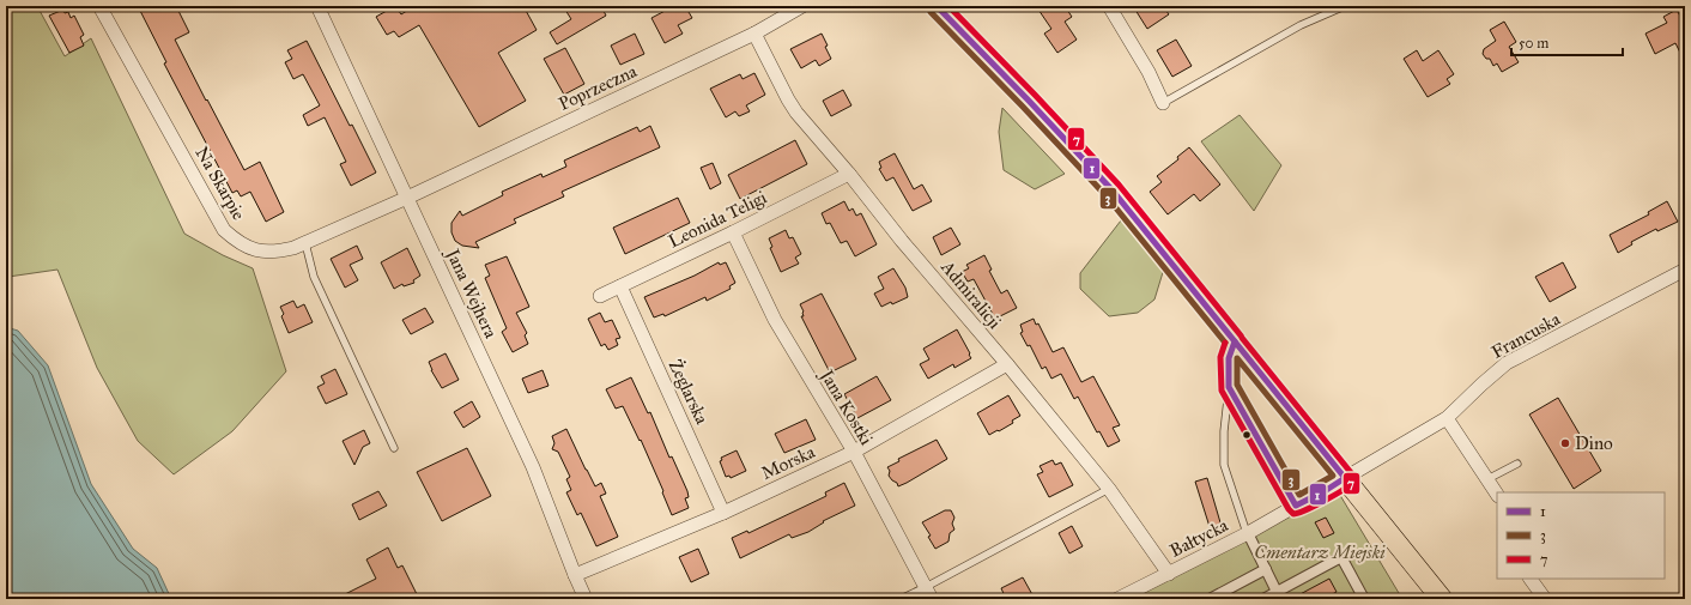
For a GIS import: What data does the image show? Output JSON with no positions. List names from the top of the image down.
{
  "streets": {
    "street": [
      "Poprzeczna",
      "Na Skarpie",
      "Leonida Teligi",
      "Jana Wejhera",
      "Admiralicji",
      "Francuska",
      "Żeglarska",
      "Jana Kostki",
      "Morska",
      "Bałtycka"
    ]
  },
  "crossings": [
    ["Poprzeczna", "Na Skarpie"],
    ["Poprzeczna", "Jana Wejhera"],
    ["Poprzeczna", "Admiralicji"],
    ["Na Skarpie", "Jana Wejhera"],
    ["Leonida Teligi", "Admiralicji"],
    ["Leonida Teligi", "Żeglarska"],
    ["Leonida Teligi", "Jana Kostki"],
    ["Jana Wejhera", "Morska"],
    ["Admiralicji", "Morska"],
    ["Admiralicji", "Bałtycka"],
    ["Żeglarska", "Morska"],
    ["Jana Kostki", "Morska"]
  ],
  "parks": ["Cmentarz Miejski"],
  "places": ["Dino"],
  "lines": ["transit line 1", "transit line 7", "transit line 3"],
  "legend": ["1", "3", "7"],
  "scale_bar": "50 m"
}
